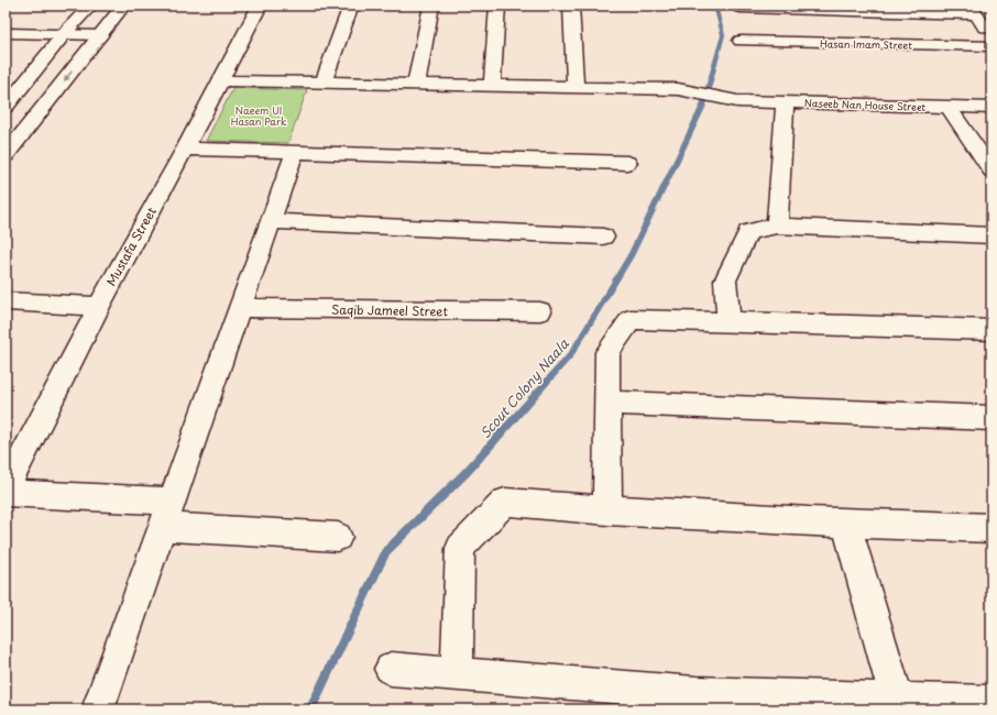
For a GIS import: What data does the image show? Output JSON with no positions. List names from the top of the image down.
{
  "streets": {
    "street": [
      "Hasan Imam Street",
      "Naseeb Nan House Street",
      "Mustafa Street",
      "Saqib Jameel Street"
    ]
  },
  "crossings": [
    ["Naseeb Nan House Street", "Mustafa Street"]
  ],
  "water": ["Scout Colony Naala"],
  "parks": ["Naeem Ul Hasan Park"]
}
